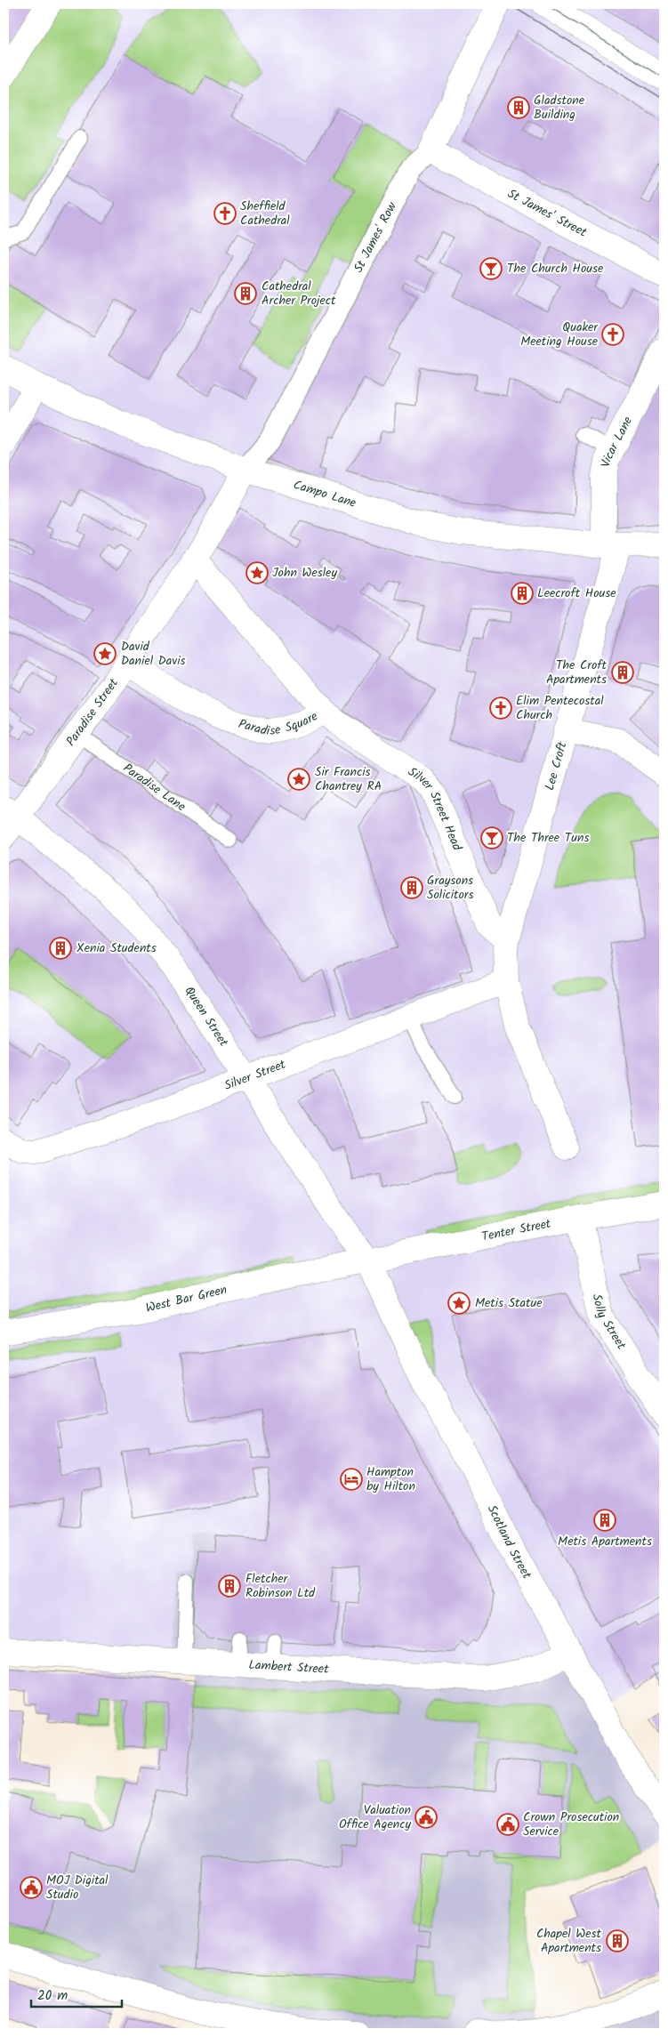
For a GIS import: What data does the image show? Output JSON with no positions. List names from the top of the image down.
{
  "streets": {
    "street": [
      "St James' Street",
      "St James' Row",
      "Vicar Lane",
      "Campo Lane",
      "Paradise Street",
      "Paradise Square",
      "Lee Croft",
      "Silver Street Head",
      "Queen Street",
      "Silver Street",
      "Tenter Street",
      "West Bar Green",
      "Solly Street",
      "Scotland Street",
      "Lambert Street"
    ],
    "lane": ["Paradise Lane"]
  },
  "crossings": [
    ["St James' Street", "St James' Row"],
    ["St James' Row", "Campo Lane"],
    ["St James' Row", "Paradise Street"],
    ["Vicar Lane", "Campo Lane"],
    ["Vicar Lane", "Lee Croft"],
    ["Campo Lane", "Paradise Street"],
    ["Campo Lane", "Lee Croft"],
    ["Paradise Street", "Paradise Square"],
    ["Paradise Street", "Paradise Lane"],
    ["Paradise Street", "Queen Street"],
    ["Paradise Square", "Silver Street Head"],
    ["Lee Croft", "Silver Street Head"],
    ["Queen Street", "Silver Street"],
    ["Queen Street", "Tenter Street"],
    ["Queen Street", "West Bar Green"],
    ["Queen Street", "Scotland Street"],
    ["Tenter Street", "West Bar Green"],
    ["Tenter Street", "Solly Street"],
    ["Tenter Street", "Scotland Street"],
    ["West Bar Green", "Scotland Street"],
    ["Scotland Street", "Lambert Street"]
  ],
  "places": {
    "building": [
      "Gladstone Building",
      "Cathedral Archer Project",
      "Leecroft House",
      "The Croft Apartments",
      "Graysons Solicitors",
      "Xenia Students",
      "Metis Apartments",
      "Fletcher Robinson Ltd",
      "Chapel West Apartments"
    ],
    "church": ["Sheffield Cathedral", "Quaker Meeting House", "Elim Pentecostal Church"],
    "bar": ["The Church House", "The Three Tuns"],
    "place": [
      "John Wesley",
      "David Daniel Davis",
      "Sir Francis Chantrey RA",
      "Metis Statue"
    ],
    "hotel": ["Hampton by Hilton"],
    "public building": ["Valuation Office Agency", "Crown Prosecution Service", "MOJ Digital Studio"]
  },
  "scale_bar": "20 m"
}
